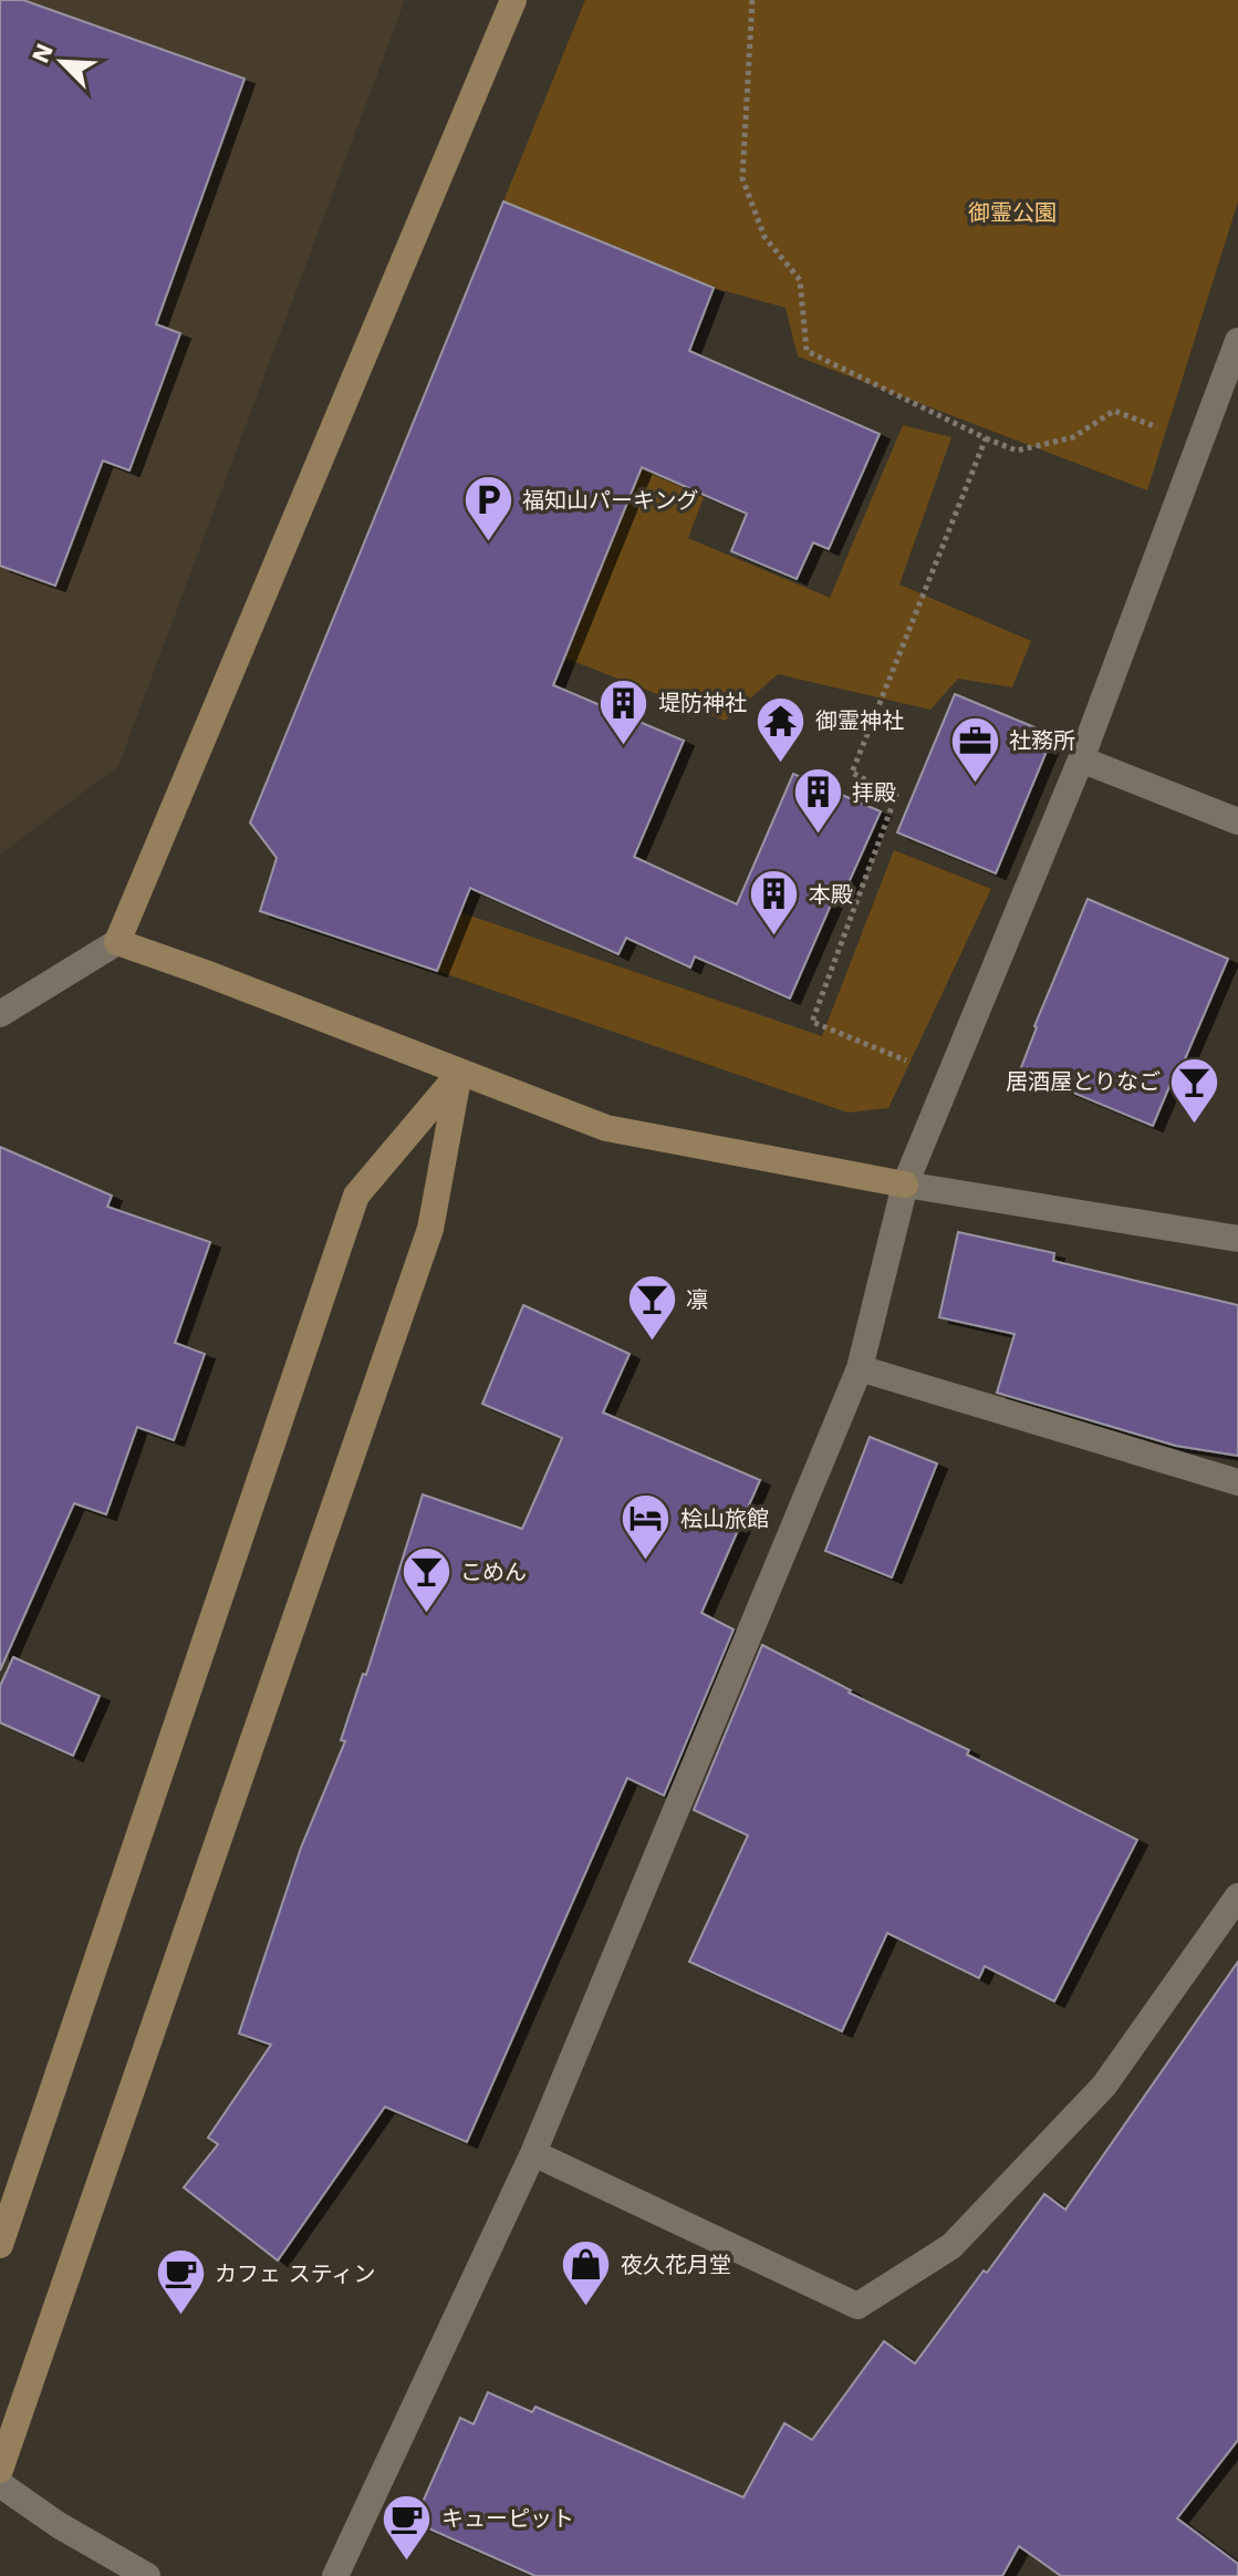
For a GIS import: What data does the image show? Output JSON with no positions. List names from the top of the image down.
{
  "parks": ["御霊公園"],
  "places": {
    "parking": ["福知山パーキング"],
    "building": ["堤防神社", "拝殿", "本殿"],
    "temple": ["御霊神社"],
    "office": ["社務所"],
    "bar": ["居酒屋とりなご", "凛", "こめん"],
    "hotel": ["桧山旅館"],
    "shop": ["夜久花月堂"],
    "cafe": ["カフェ スティン", "キューピット"]
  },
  "north": "top left"
}
